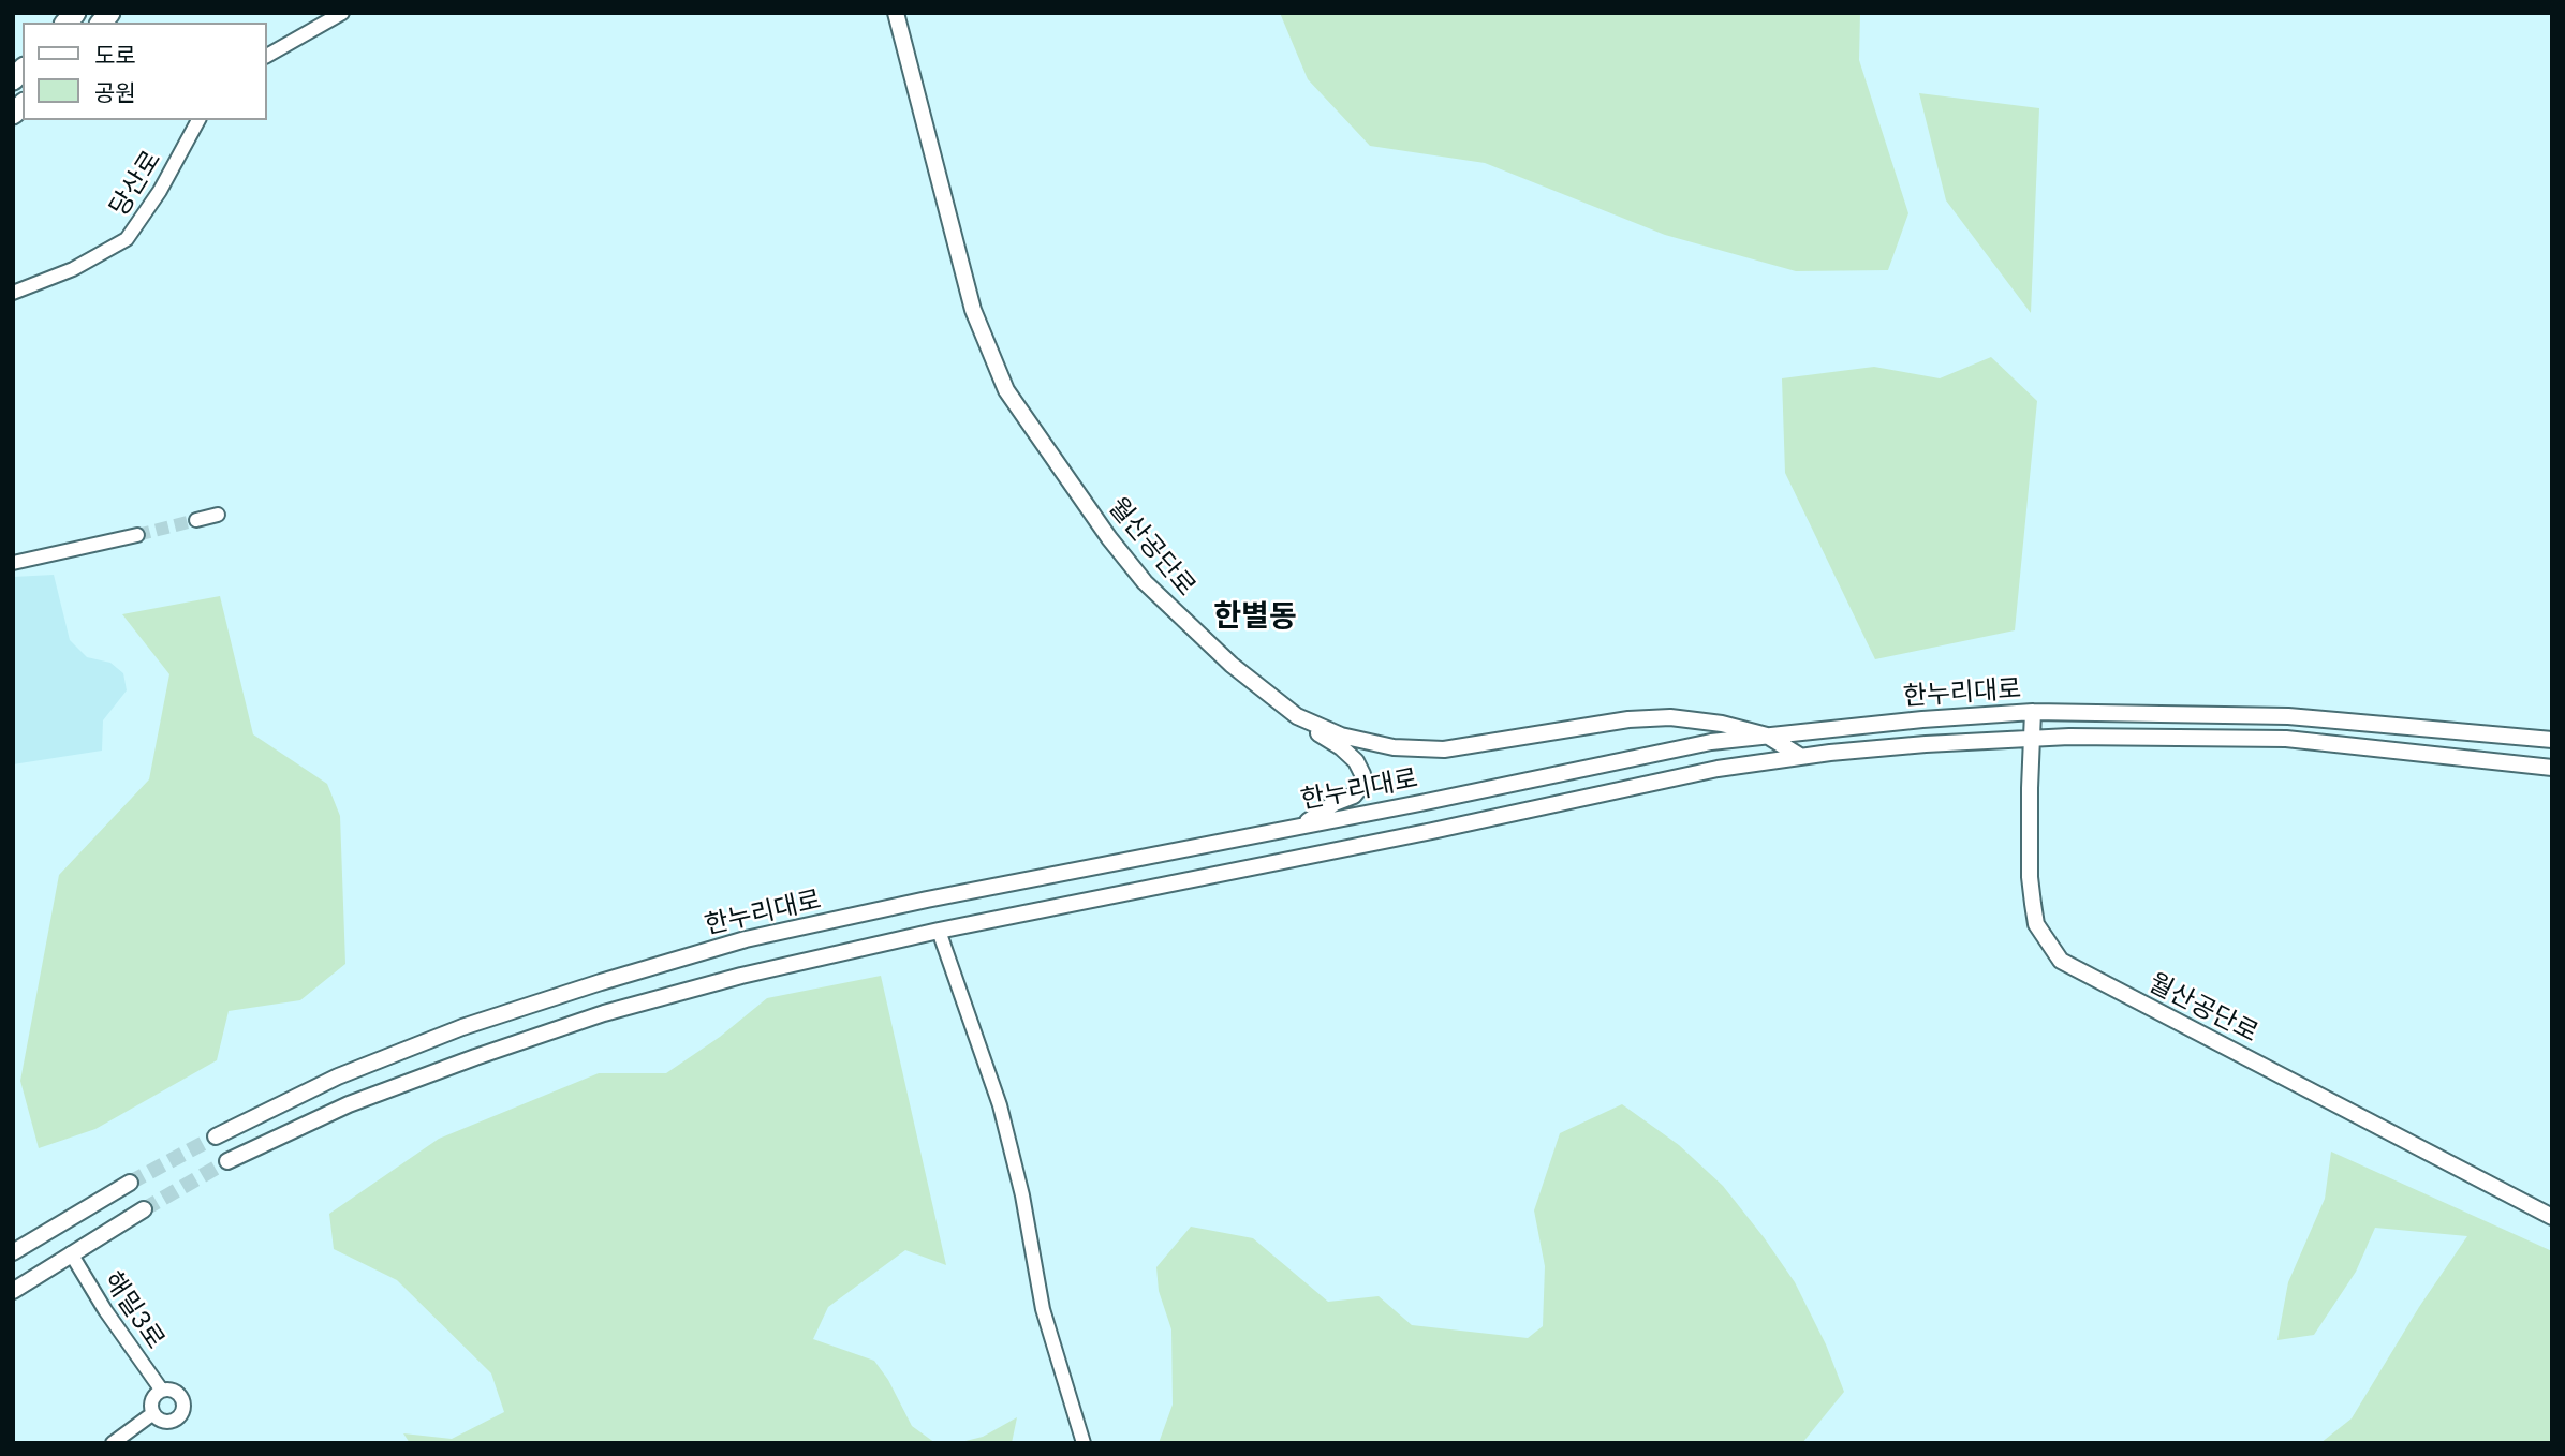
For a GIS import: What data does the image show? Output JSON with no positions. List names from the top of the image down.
{
  "streets": {
    "street": [
      "당산로",
      "월산공단로",
      "한누리대로",
      "해밀3로"
    ]
  },
  "crossings": [
    ["월산공단로", "한누리대로"]
  ],
  "districts": ["한별동"],
  "legend": ["도로", "공원"]
}
